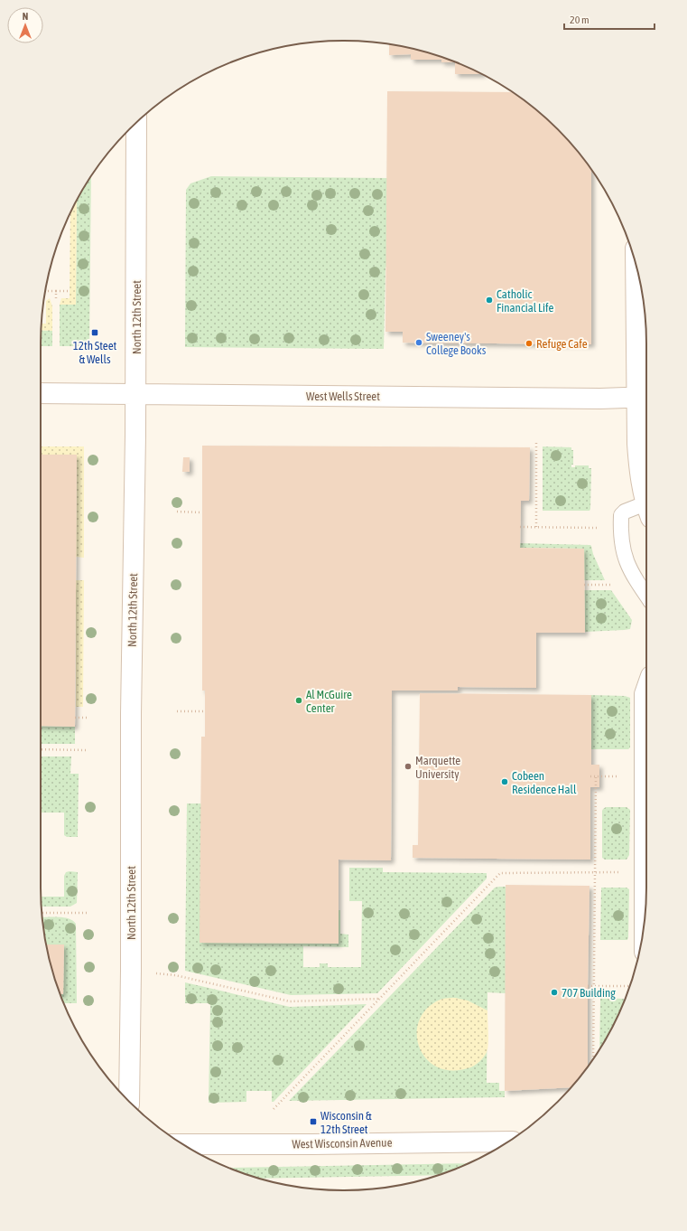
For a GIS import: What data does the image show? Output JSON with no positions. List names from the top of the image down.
{
  "streets": {
    "street": ["North 12th Street", "West Wells Street", "West Wisconsin Avenue"]
  },
  "crossings": [
    ["North 12th Street", "West Wells Street"]
  ],
  "places": {
    "other": [
      "Catholic Financial Life",
      "Sweeney's College Books",
      "Refuge Cafe",
      "Al McGuire Center",
      "Marquette University",
      "Cobeen Residence Hall",
      "707 Building"
    ],
    "transit": ["12th Steet & Wells", "Wisconsin & 12th Street"]
  },
  "scale_bar": "20 m",
  "north": "top"
}
